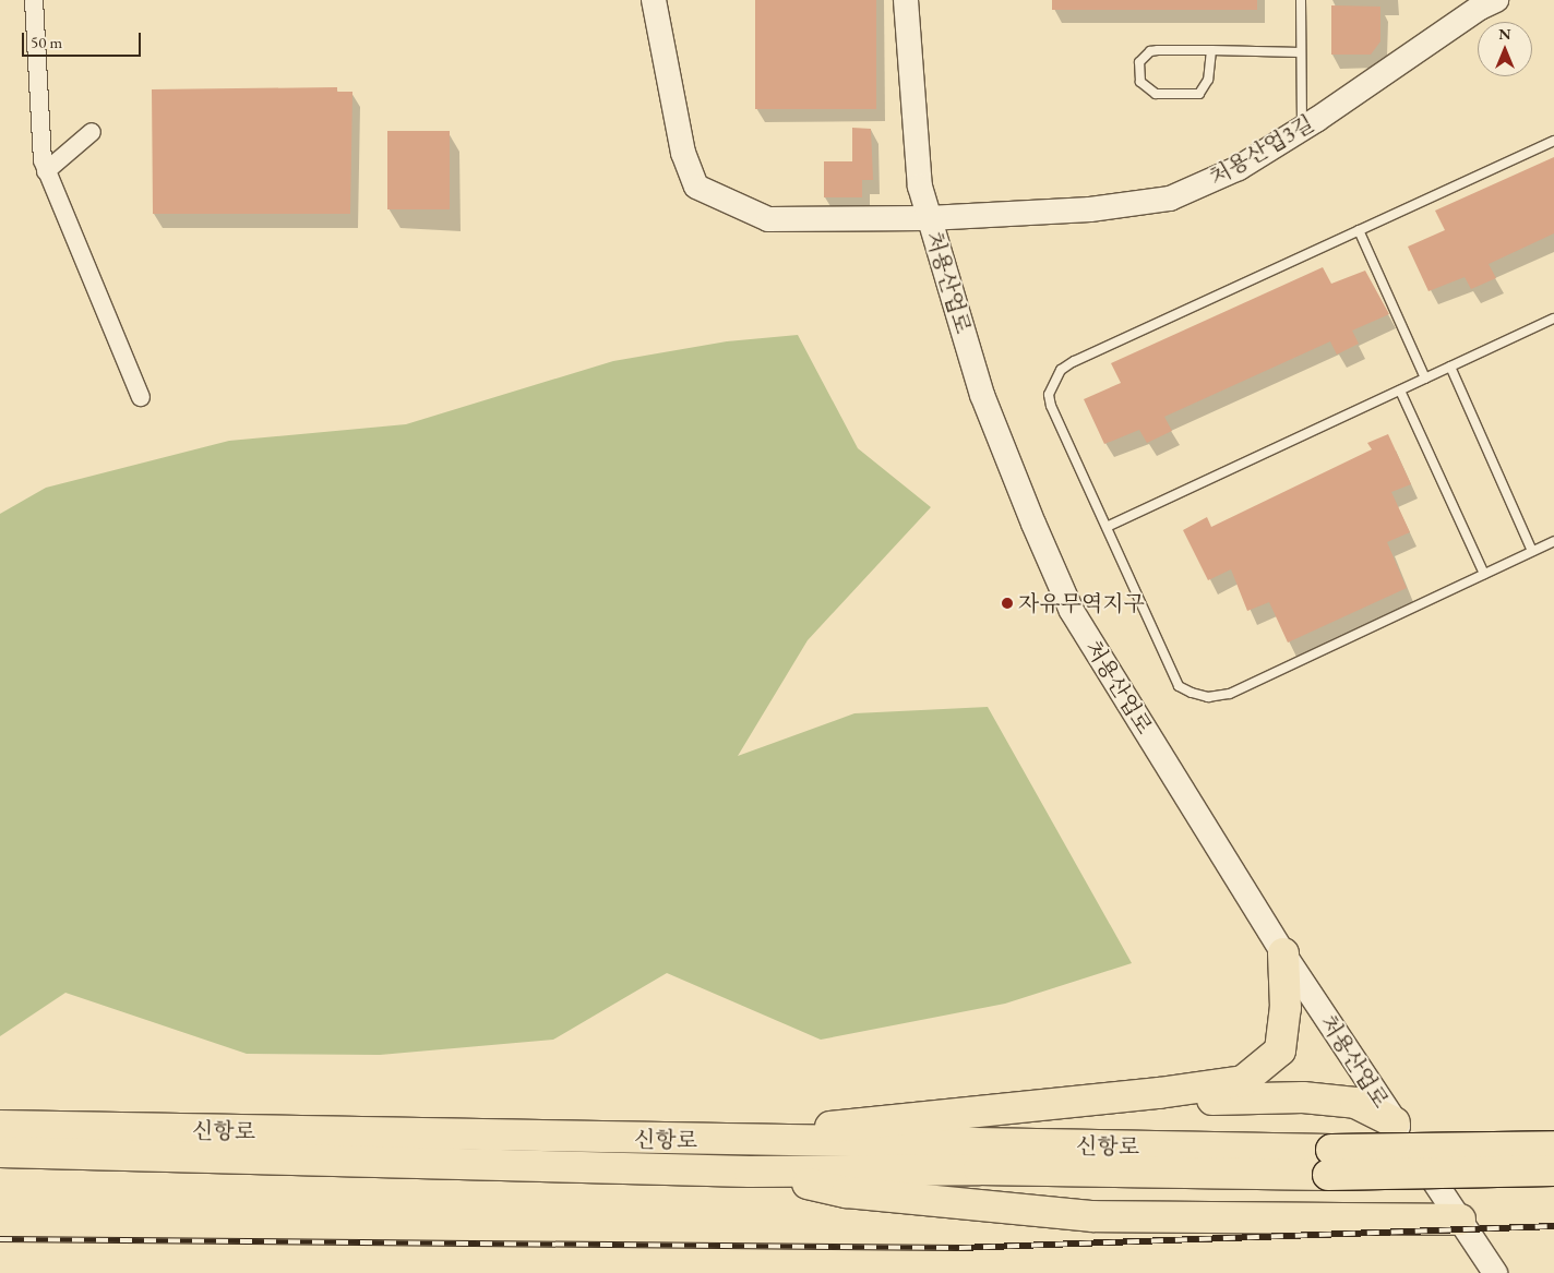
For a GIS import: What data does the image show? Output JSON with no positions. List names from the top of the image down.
{
  "streets": {
    "highway": ["신항로"],
    "main road": ["처용산업3길", "처용산업로"]
  },
  "crossings": [
    ["처용산업3길", "처용산업로"]
  ],
  "places": ["자유무역지구"],
  "scale_bar": "50 m",
  "north": "top"
}
